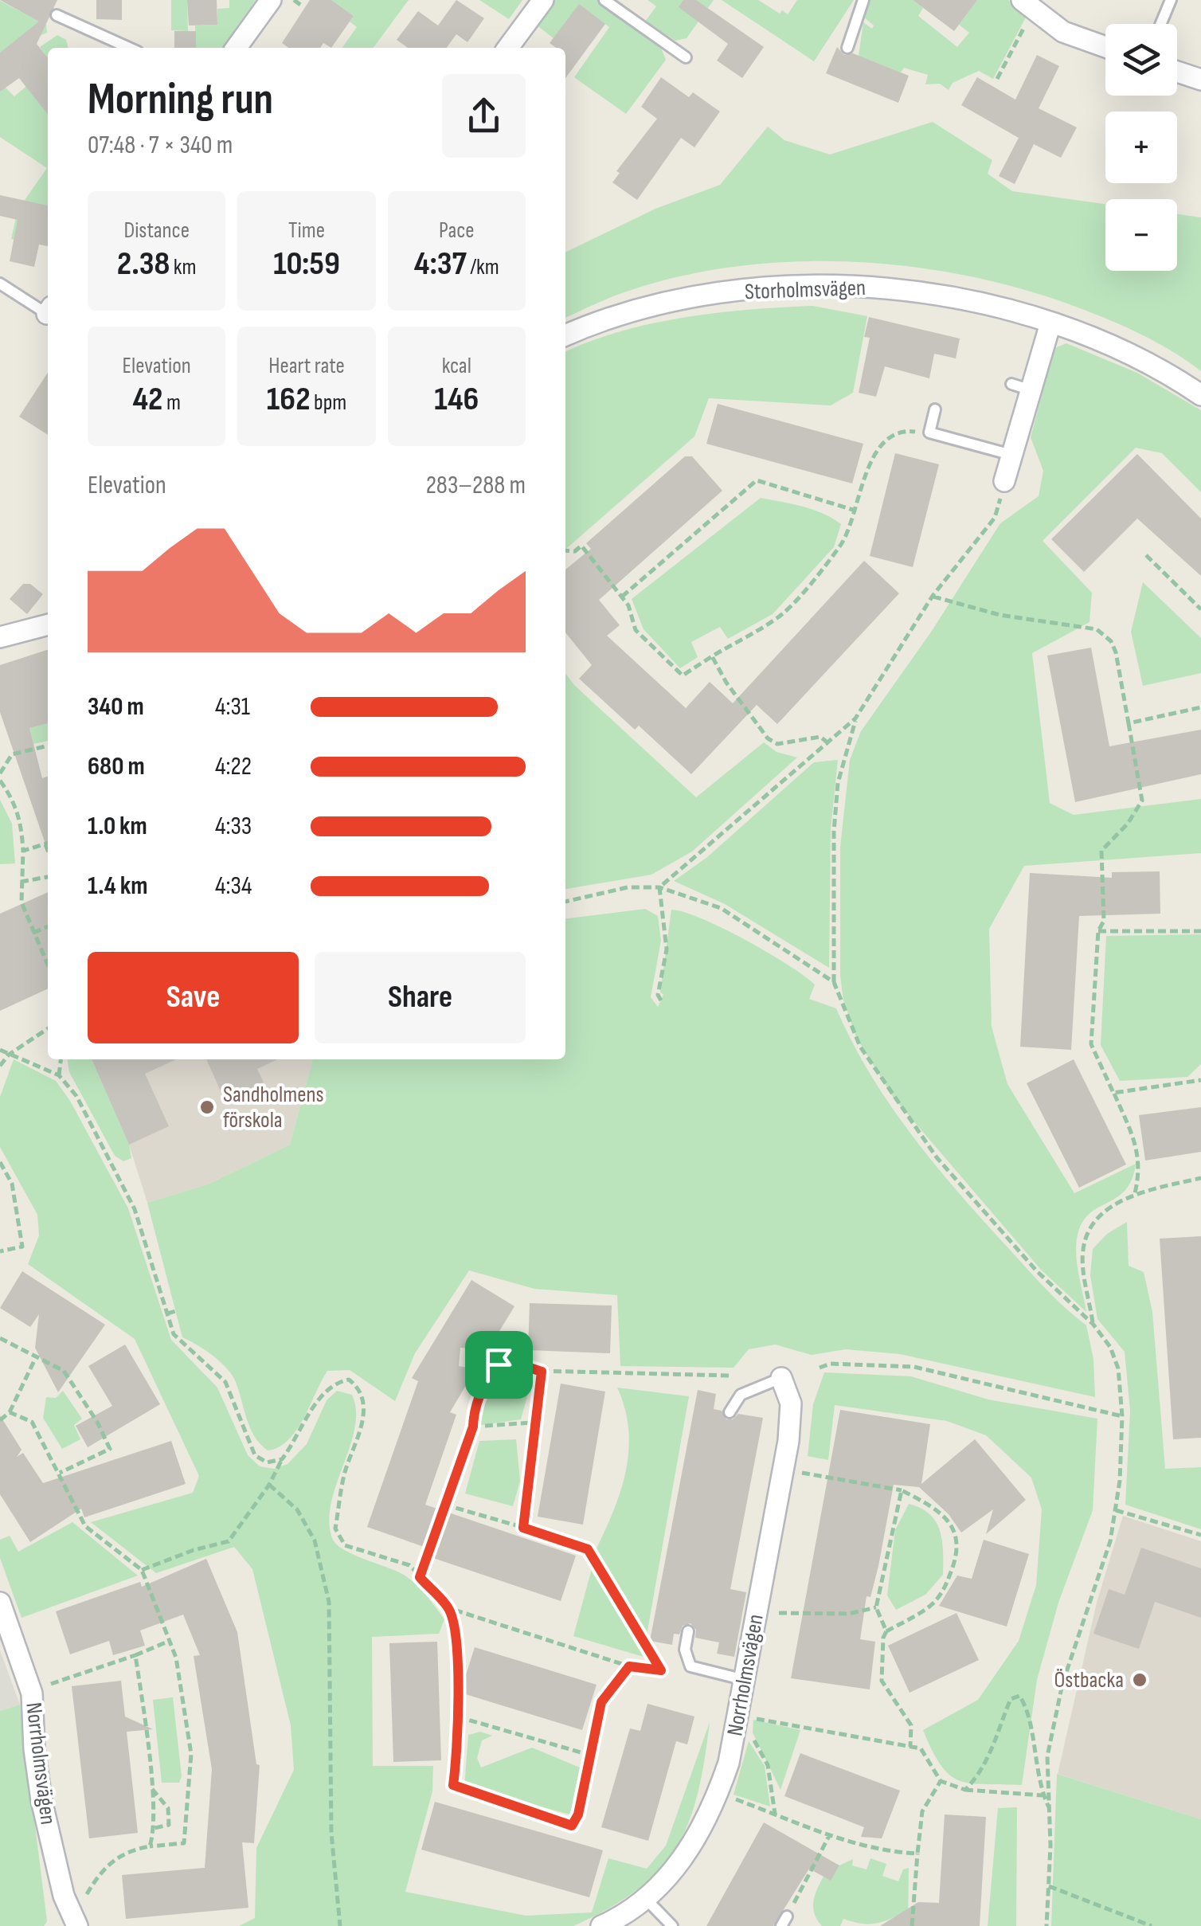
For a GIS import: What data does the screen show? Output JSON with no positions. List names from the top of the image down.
{
  "streets": {
    "street": ["Storholmsvägen", "Norrholmsvägen"]
  },
  "places": ["Sandholmens förskola", "Östbacka"],
  "page": {
    "map_buttons": ["+", "−"],
    "heading": ["Morning run", "07:48 · 7 × 340 m"],
    "stats": [
      ["Distance", "2.38 km"],
      ["Time", "10:59"],
      ["Pace", "4:37 /km"],
      ["Elevation", "42 m"],
      ["Heart rate", "162 bpm"],
      ["kcal", "146"]
    ],
    "chart": ["Elevation", "283–288 m"],
    "list": [
      {
        "name": "340 m",
        "note": "4:31"
      },
      {
        "name": "680 m",
        "note": "4:22"
      },
      {
        "name": "1.0 km",
        "note": "4:33"
      },
      {
        "name": "1.4 km",
        "note": "4:34"
      }
    ],
    "buttons": ["Save", "Share"]
  }
}
